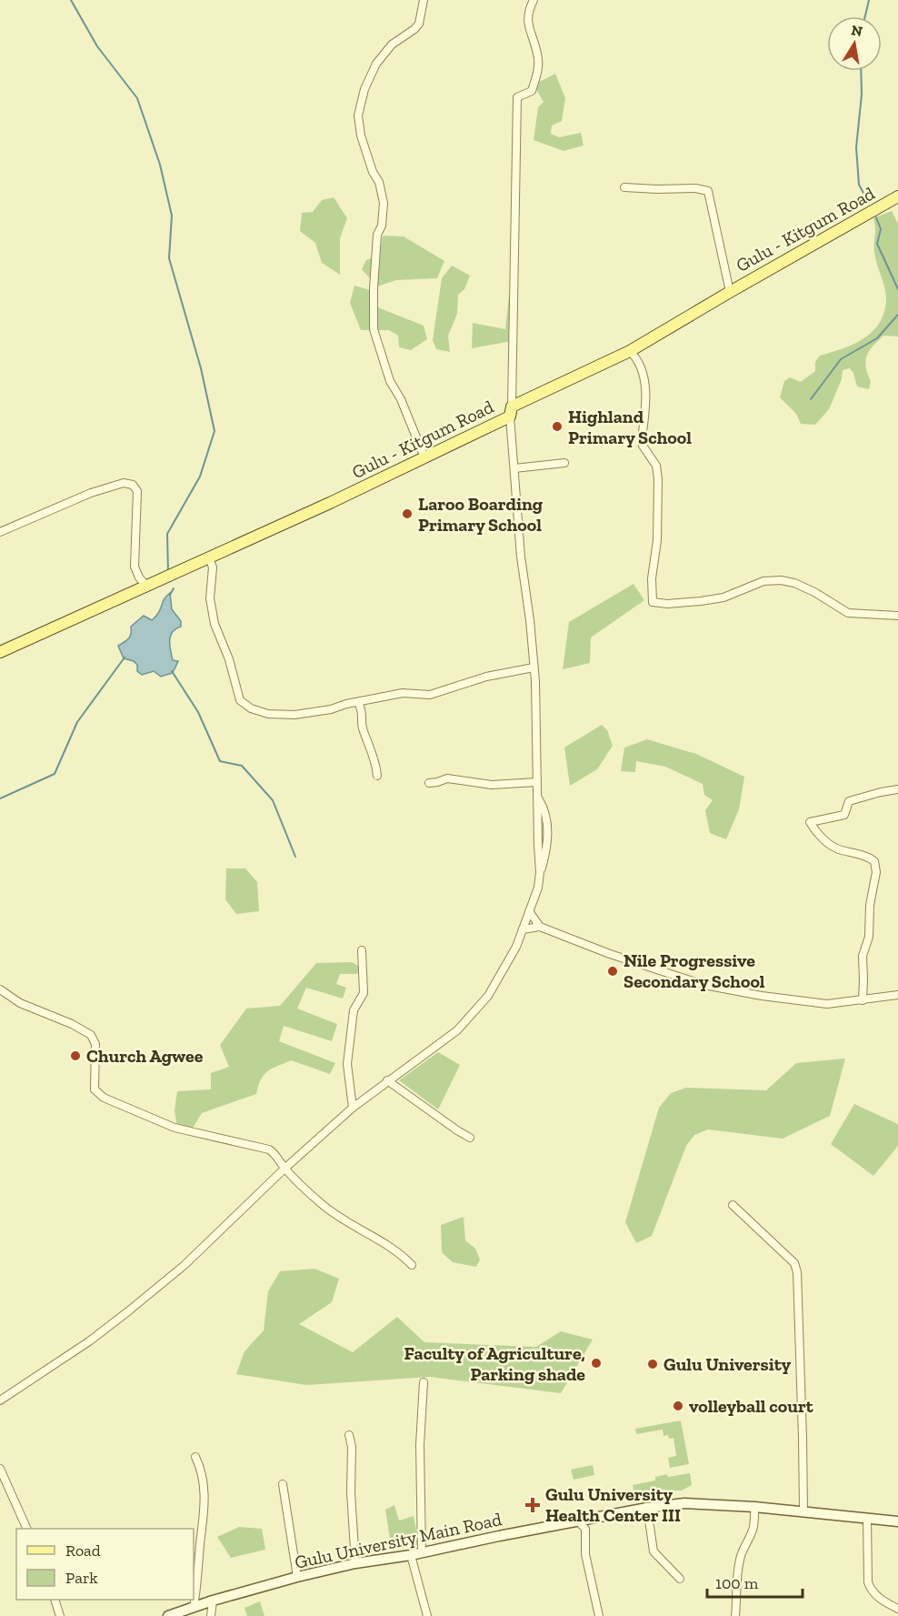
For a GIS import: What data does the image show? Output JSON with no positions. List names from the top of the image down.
{
  "streets": {
    "main road": ["Gulu - Kitgum Road"],
    "street": ["Gulu University Main Road"]
  },
  "places": {
    "other": [
      "Highland Primary School",
      "Laroo Boarding Primary School",
      "Nile Progressive Secondary School",
      "Church Agwee",
      "Faculty of Agriculture, Parking shade",
      "Gulu University",
      "volleyball court"
    ],
    "health": ["Gulu University Health Center III"]
  },
  "legend": ["Road", "Park"],
  "scale_bar": "100 m",
  "north": "top"
}
